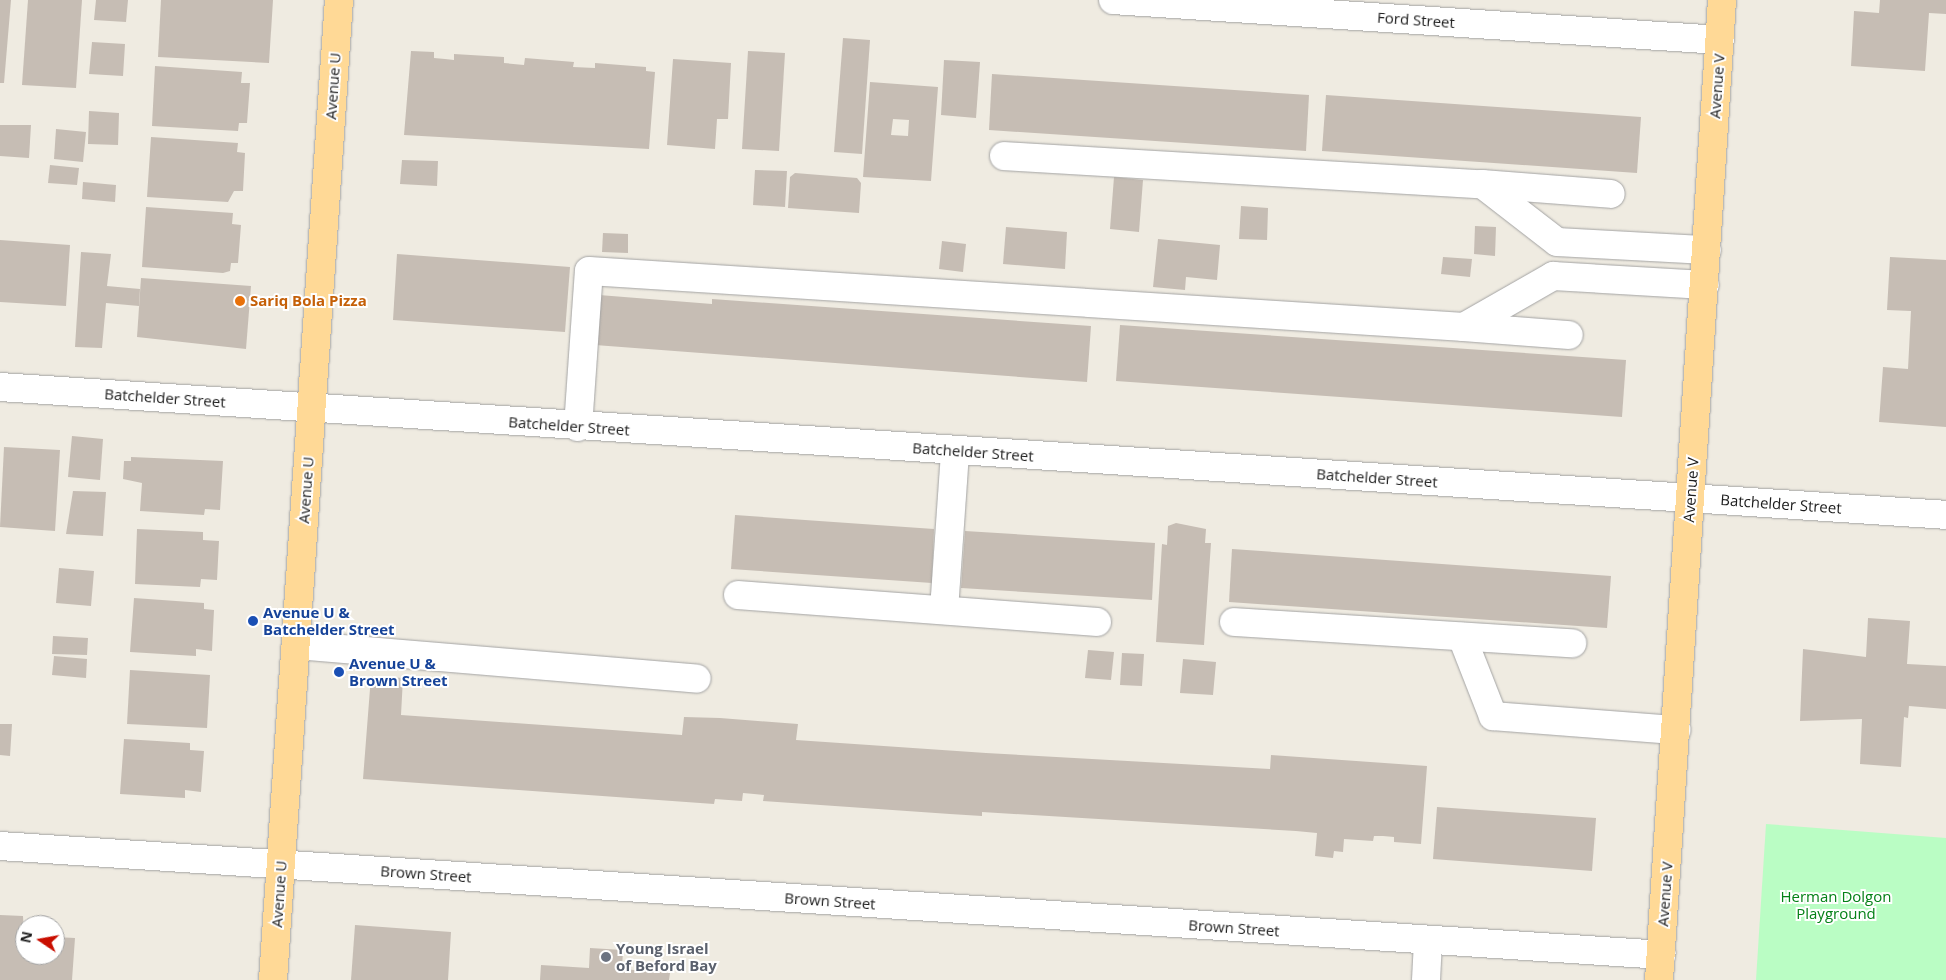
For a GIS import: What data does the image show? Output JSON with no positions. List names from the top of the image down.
{
  "streets": {
    "main road": ["Avenue U", "Avenue V"],
    "street": ["Ford Street", "Batchelder Street", "Brown Street"]
  },
  "crossings": [
    ["Ford Street", "Avenue V"],
    ["Avenue U", "Batchelder Street"],
    ["Avenue U", "Brown Street"],
    ["Avenue V", "Batchelder Street"],
    ["Avenue V", "Brown Street"]
  ],
  "parks": ["Herman Dolgon Playground"],
  "places": [
    "Sariq Bola Pizza",
    "Avenue U & Batchelder Street",
    "Avenue U & Brown Street",
    "Young Israel of Beford Bay"
  ],
  "north": "left"
}
